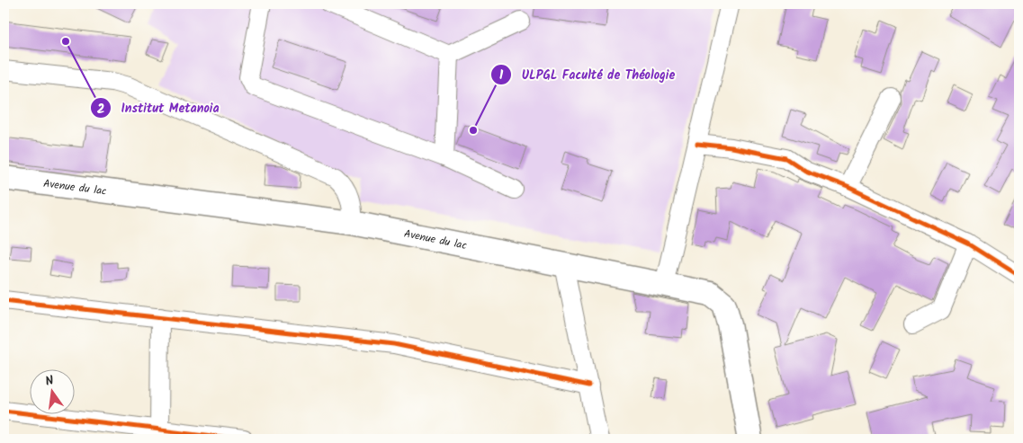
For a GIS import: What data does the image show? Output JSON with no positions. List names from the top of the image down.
{
  "streets": {
    "main road": ["Avenue du lac"]
  },
  "places": ["Institut Metanoia", "ULPGL Faculté de Théologie"],
  "north": "top"
}
